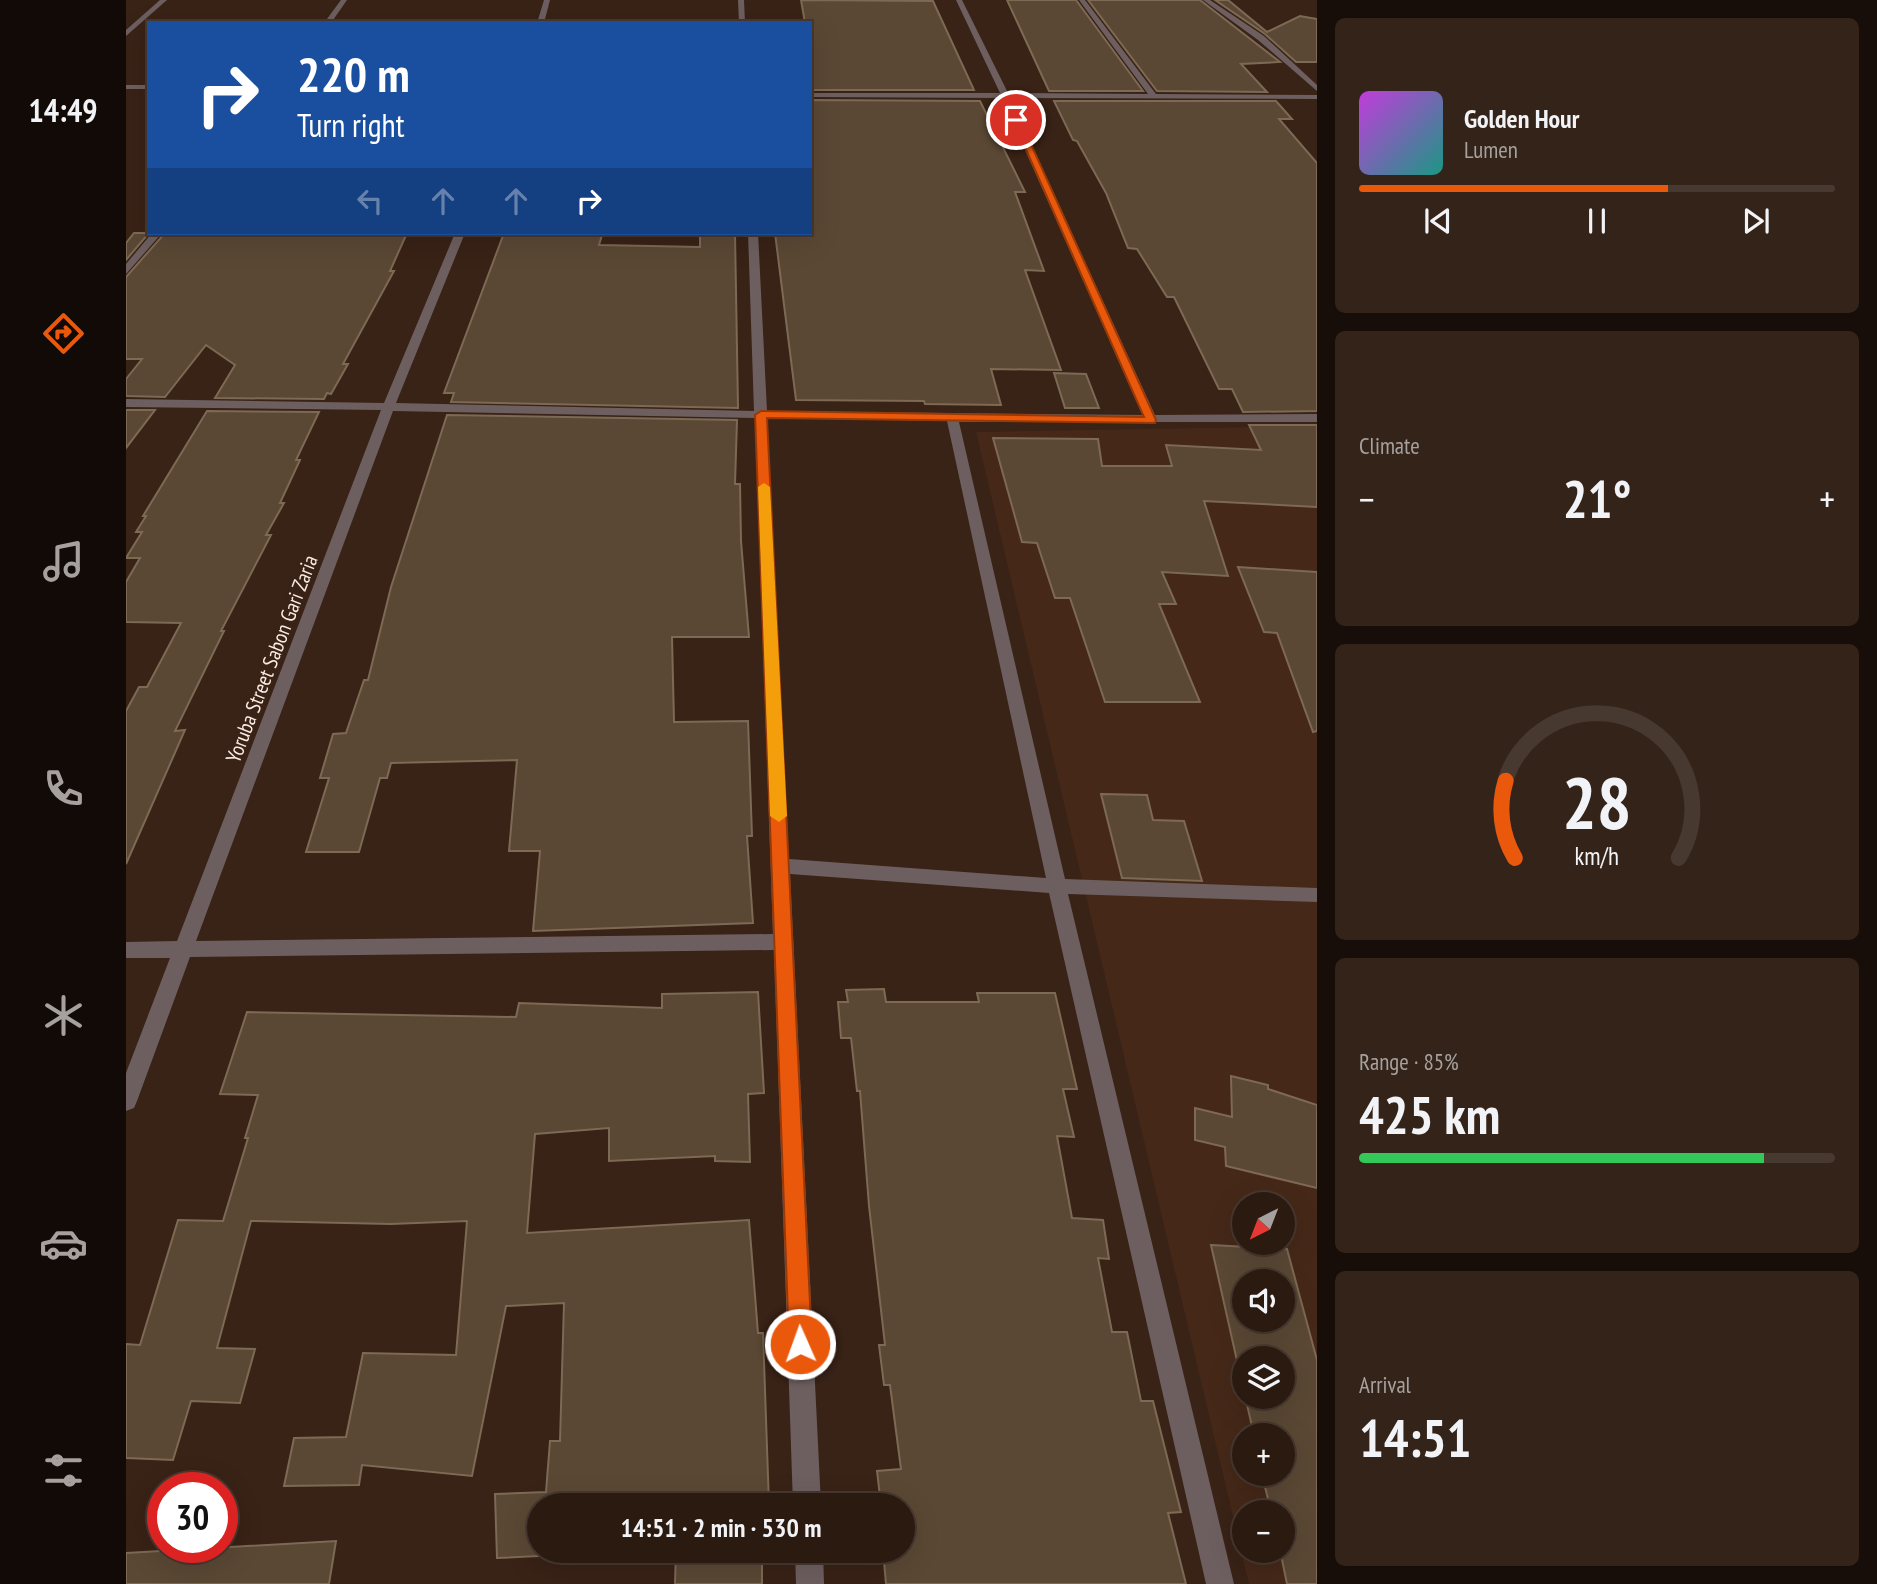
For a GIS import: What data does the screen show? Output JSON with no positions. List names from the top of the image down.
{
  "streets": {
    "street": ["Yoruba Street Sabon Gari Zaria"]
  },
  "north": "bottom left",
  "page": {
    "tabs": "14:49",
    "turn": ["220 m", "Turn right"],
    "song": ["Golden Hour", "Lumen"],
    "tile": [
      "Climate",
      ["Range · 85%", "425 km"],
      ["Arrival", "14:51"]
    ],
    "heat": ["−", "21°", "+"],
    "map_buttons": ["+", "−"],
    "limit": "30",
    "trip": "14:51 · 2 min · 530 m",
    "gauge": ["28", "km/h"]
  }
}
